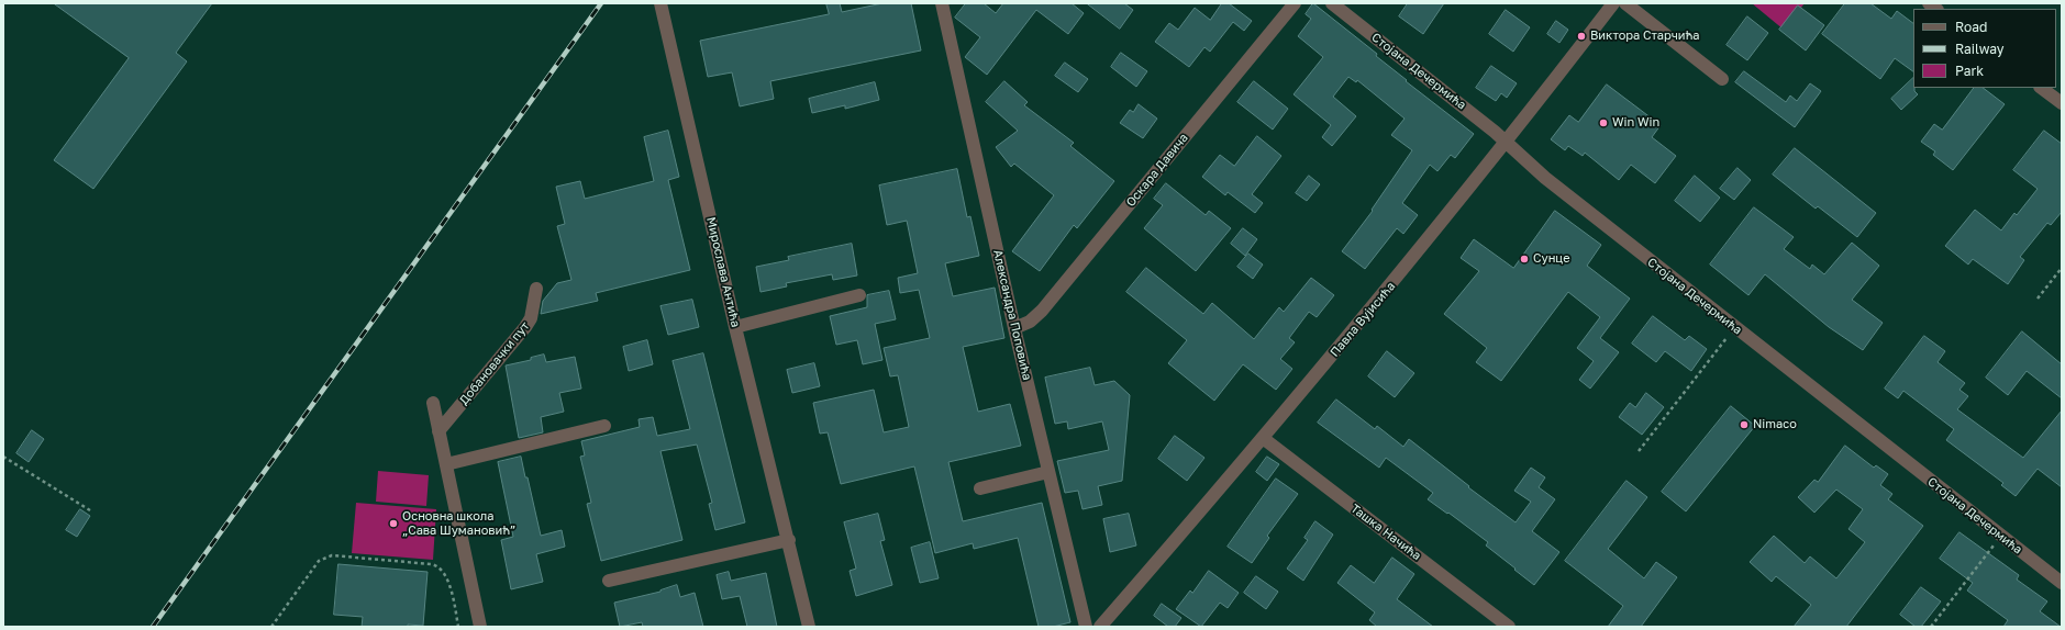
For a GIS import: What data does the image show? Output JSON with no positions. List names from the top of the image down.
{
  "streets": {
    "street": [
      "Стојана Дечермића",
      "Оскара Давича",
      "Мирослава Антића",
      "Александра Поповића",
      "Павла Вујисића",
      "Добановачки пут",
      "Ташка Начића"
    ]
  },
  "crossings": [
    ["Стојана Дечермића", "Павла Вујисића"],
    ["Оскара Давича", "Александра Поповића"],
    ["Павла Вујисића", "Ташка Начића"]
  ],
  "places": [
    "Виктора Старчића",
    "Win Win",
    "Сунце",
    "Nimaco",
    "Основна школа „Сава Шумановић”"
  ],
  "legend": ["Road", "Railway", "Park"]
}
